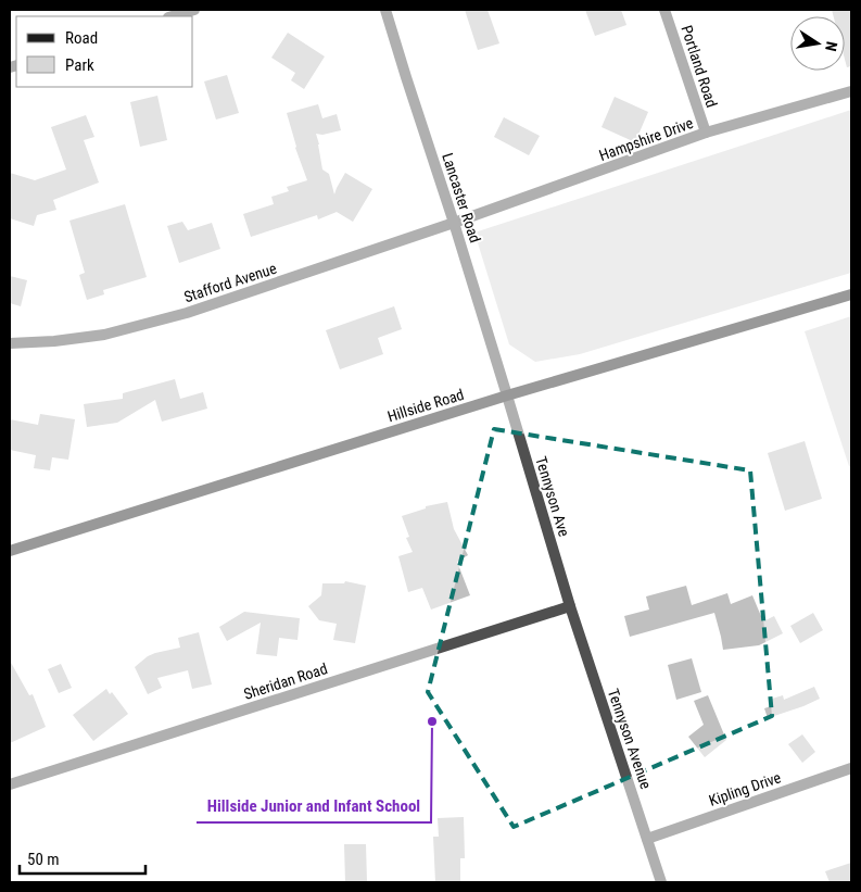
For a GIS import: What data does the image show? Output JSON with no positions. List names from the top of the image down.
{
  "streets": {
    "main road": ["Hillside Road"],
    "street": [
      "Portland Road",
      "Hampshire Drive",
      "Lancaster Road",
      "Stafford Avenue",
      "Tennyson Ave",
      "Sheridan Road",
      "Tennyson Avenue",
      "Kipling Drive"
    ]
  },
  "crossings": [
    ["Portland Road", "Hampshire Drive"],
    ["Hampshire Drive", "Lancaster Road"],
    ["Hampshire Drive", "Stafford Avenue"],
    ["Lancaster Road", "Stafford Avenue"],
    ["Lancaster Road", "Hillside Road"],
    ["Lancaster Road", "Tennyson Ave"],
    ["Hillside Road", "Tennyson Ave"],
    ["Tennyson Ave", "Sheridan Road"],
    ["Tennyson Ave", "Tennyson Avenue"],
    ["Sheridan Road", "Tennyson Avenue"],
    ["Tennyson Avenue", "Kipling Drive"]
  ],
  "places": ["Hillside Junior and Infant School"],
  "legend": ["Road", "Park"],
  "scale_bar": "50 m",
  "north": "right"
}
